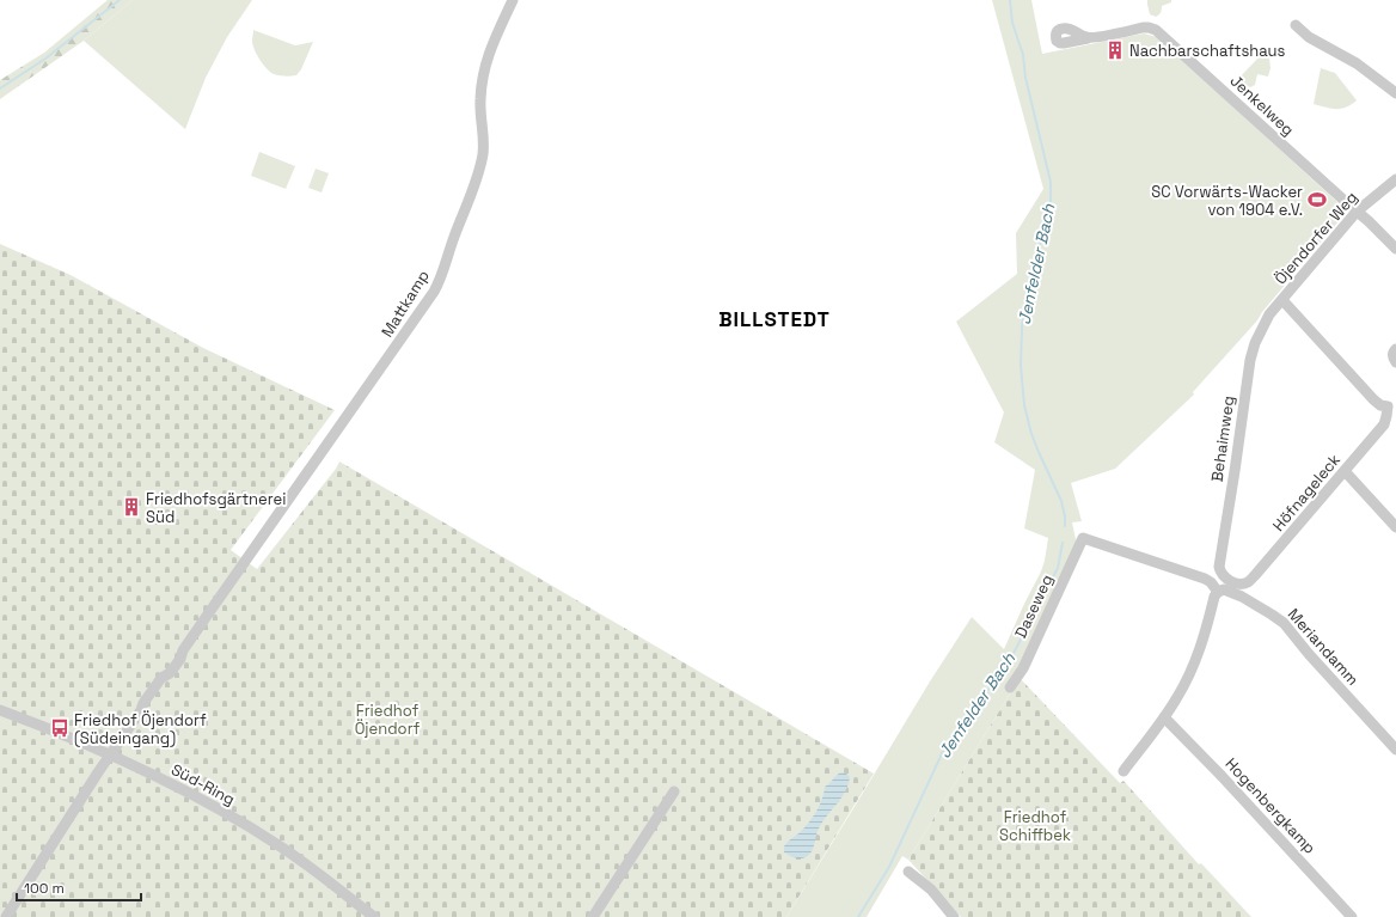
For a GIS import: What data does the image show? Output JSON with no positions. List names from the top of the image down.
{
  "streets": {
    "street": [
      "Jenkelweg",
      "Öjendorfer Weg",
      "Mattkamp",
      "Behaimweg",
      "Höfnageleck",
      "Daseweg",
      "Meriandamm",
      "Süd-Ring",
      "Hogenbergkamp"
    ]
  },
  "crossings": [
    ["Jenkelweg", "Öjendorfer Weg"],
    ["Öjendorfer Weg", "Behaimweg"],
    ["Mattkamp", "Süd-Ring"],
    ["Behaimweg", "Höfnageleck"],
    ["Daseweg", "Meriandamm"]
  ],
  "districts": ["BILLSTEDT"],
  "water": ["Jenfelder Bach"],
  "parks": ["Friedhof Öjendorf", "Friedhof Schiffbek"],
  "places": {
    "building": ["Nachbarschaftshaus", "Friedhofsgärtnerei Süd"],
    "sports": ["SC Vorwärts-Wacker von 1904 e.V."],
    "bus stop": ["Friedhof Öjendorf (Südeingang)"]
  },
  "scale_bar": "100 m"
}
